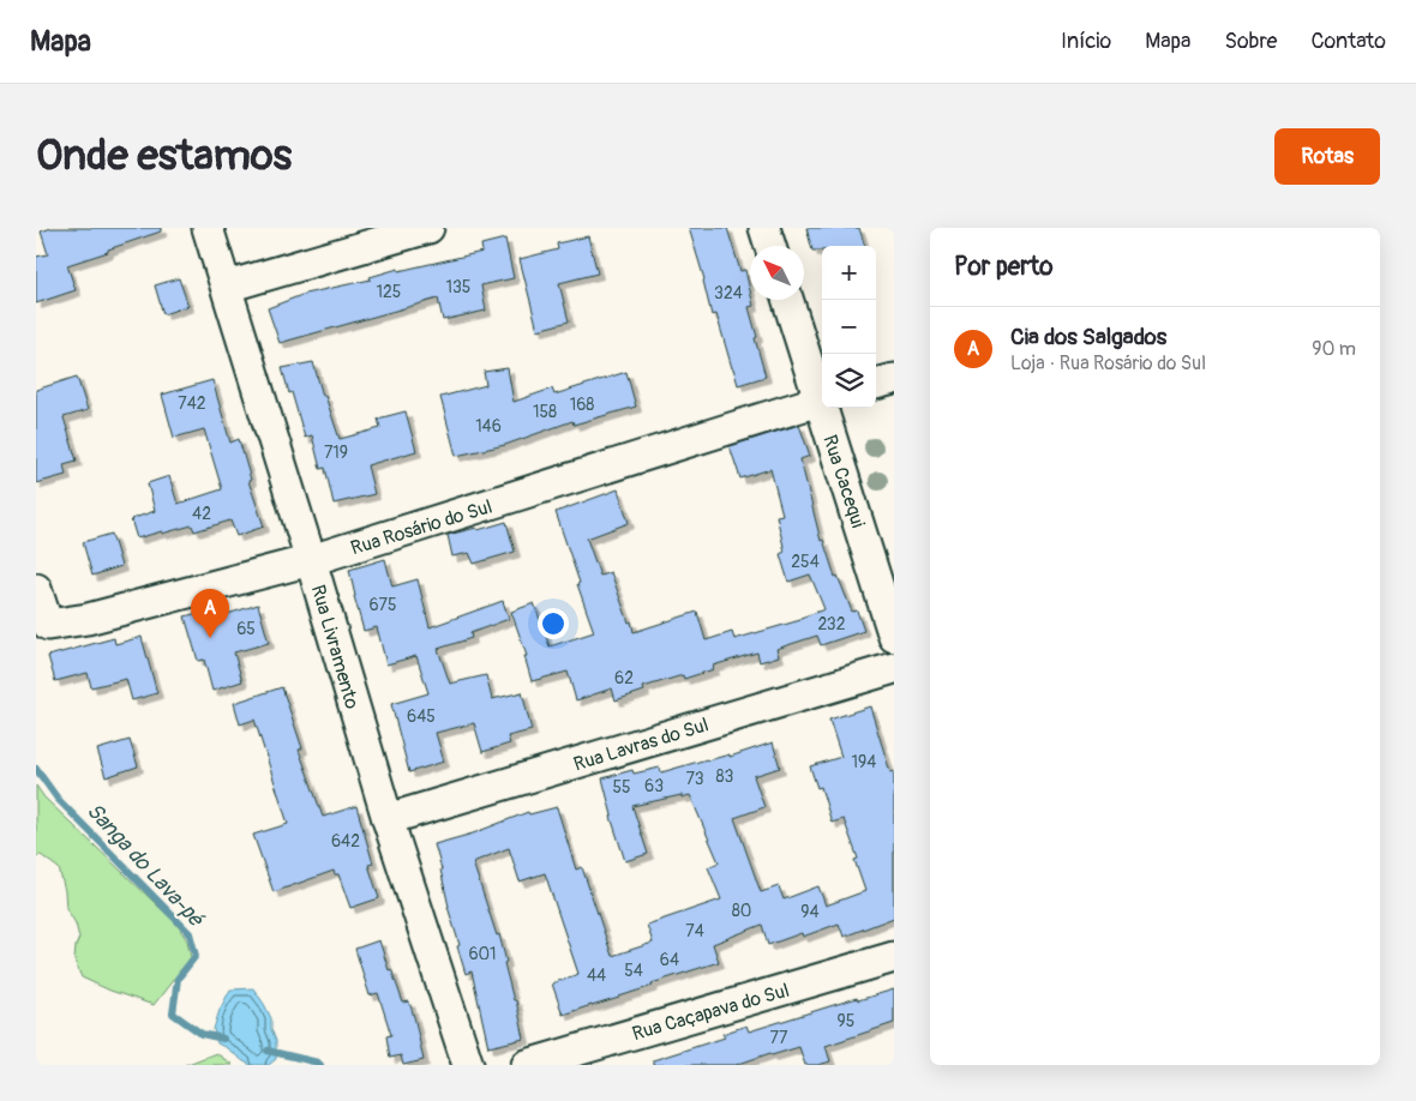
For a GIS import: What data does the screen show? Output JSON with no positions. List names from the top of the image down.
{
  "streets": {
    "street": [
      "Rua Cacequi",
      "Rua Rosário do Sul",
      "Rua Livramento",
      "Rua Lavras do Sul",
      "Rua Caçapava do Sul"
    ]
  },
  "crossings": [
    ["Rua Rosário do Sul", "Rua Livramento"],
    ["Rua Livramento", "Rua Lavras do Sul"]
  ],
  "water": ["Sanga do Lava-pé"],
  "house_numbers": [
    "135",
    "125",
    "324",
    "742",
    "168",
    "158",
    "146",
    "719",
    "42",
    "254",
    "675",
    "232",
    "65",
    "62",
    "645",
    "194",
    "83",
    "73",
    "63",
    "55",
    "642",
    "80",
    "94",
    "74",
    "601",
    "64",
    "54",
    "44",
    "95",
    "77"
  ],
  "north": "top left",
  "page": {
    "header": "Mapa",
    "nav": [
      "Início",
      "Mapa",
      "Sobre",
      "Contato"
    ],
    "buttons": "Rotas",
    "title": "Onde estamos",
    "heading": "Por perto",
    "map_buttons": ["+", "−"],
    "list": [
      {
        "mark": "A",
        "name": "Cia dos Salgados",
        "note": "Loja · Rua Rosário do Sul",
        "value": "90 m"
      }
    ],
    "pins": "A"
  }
}
